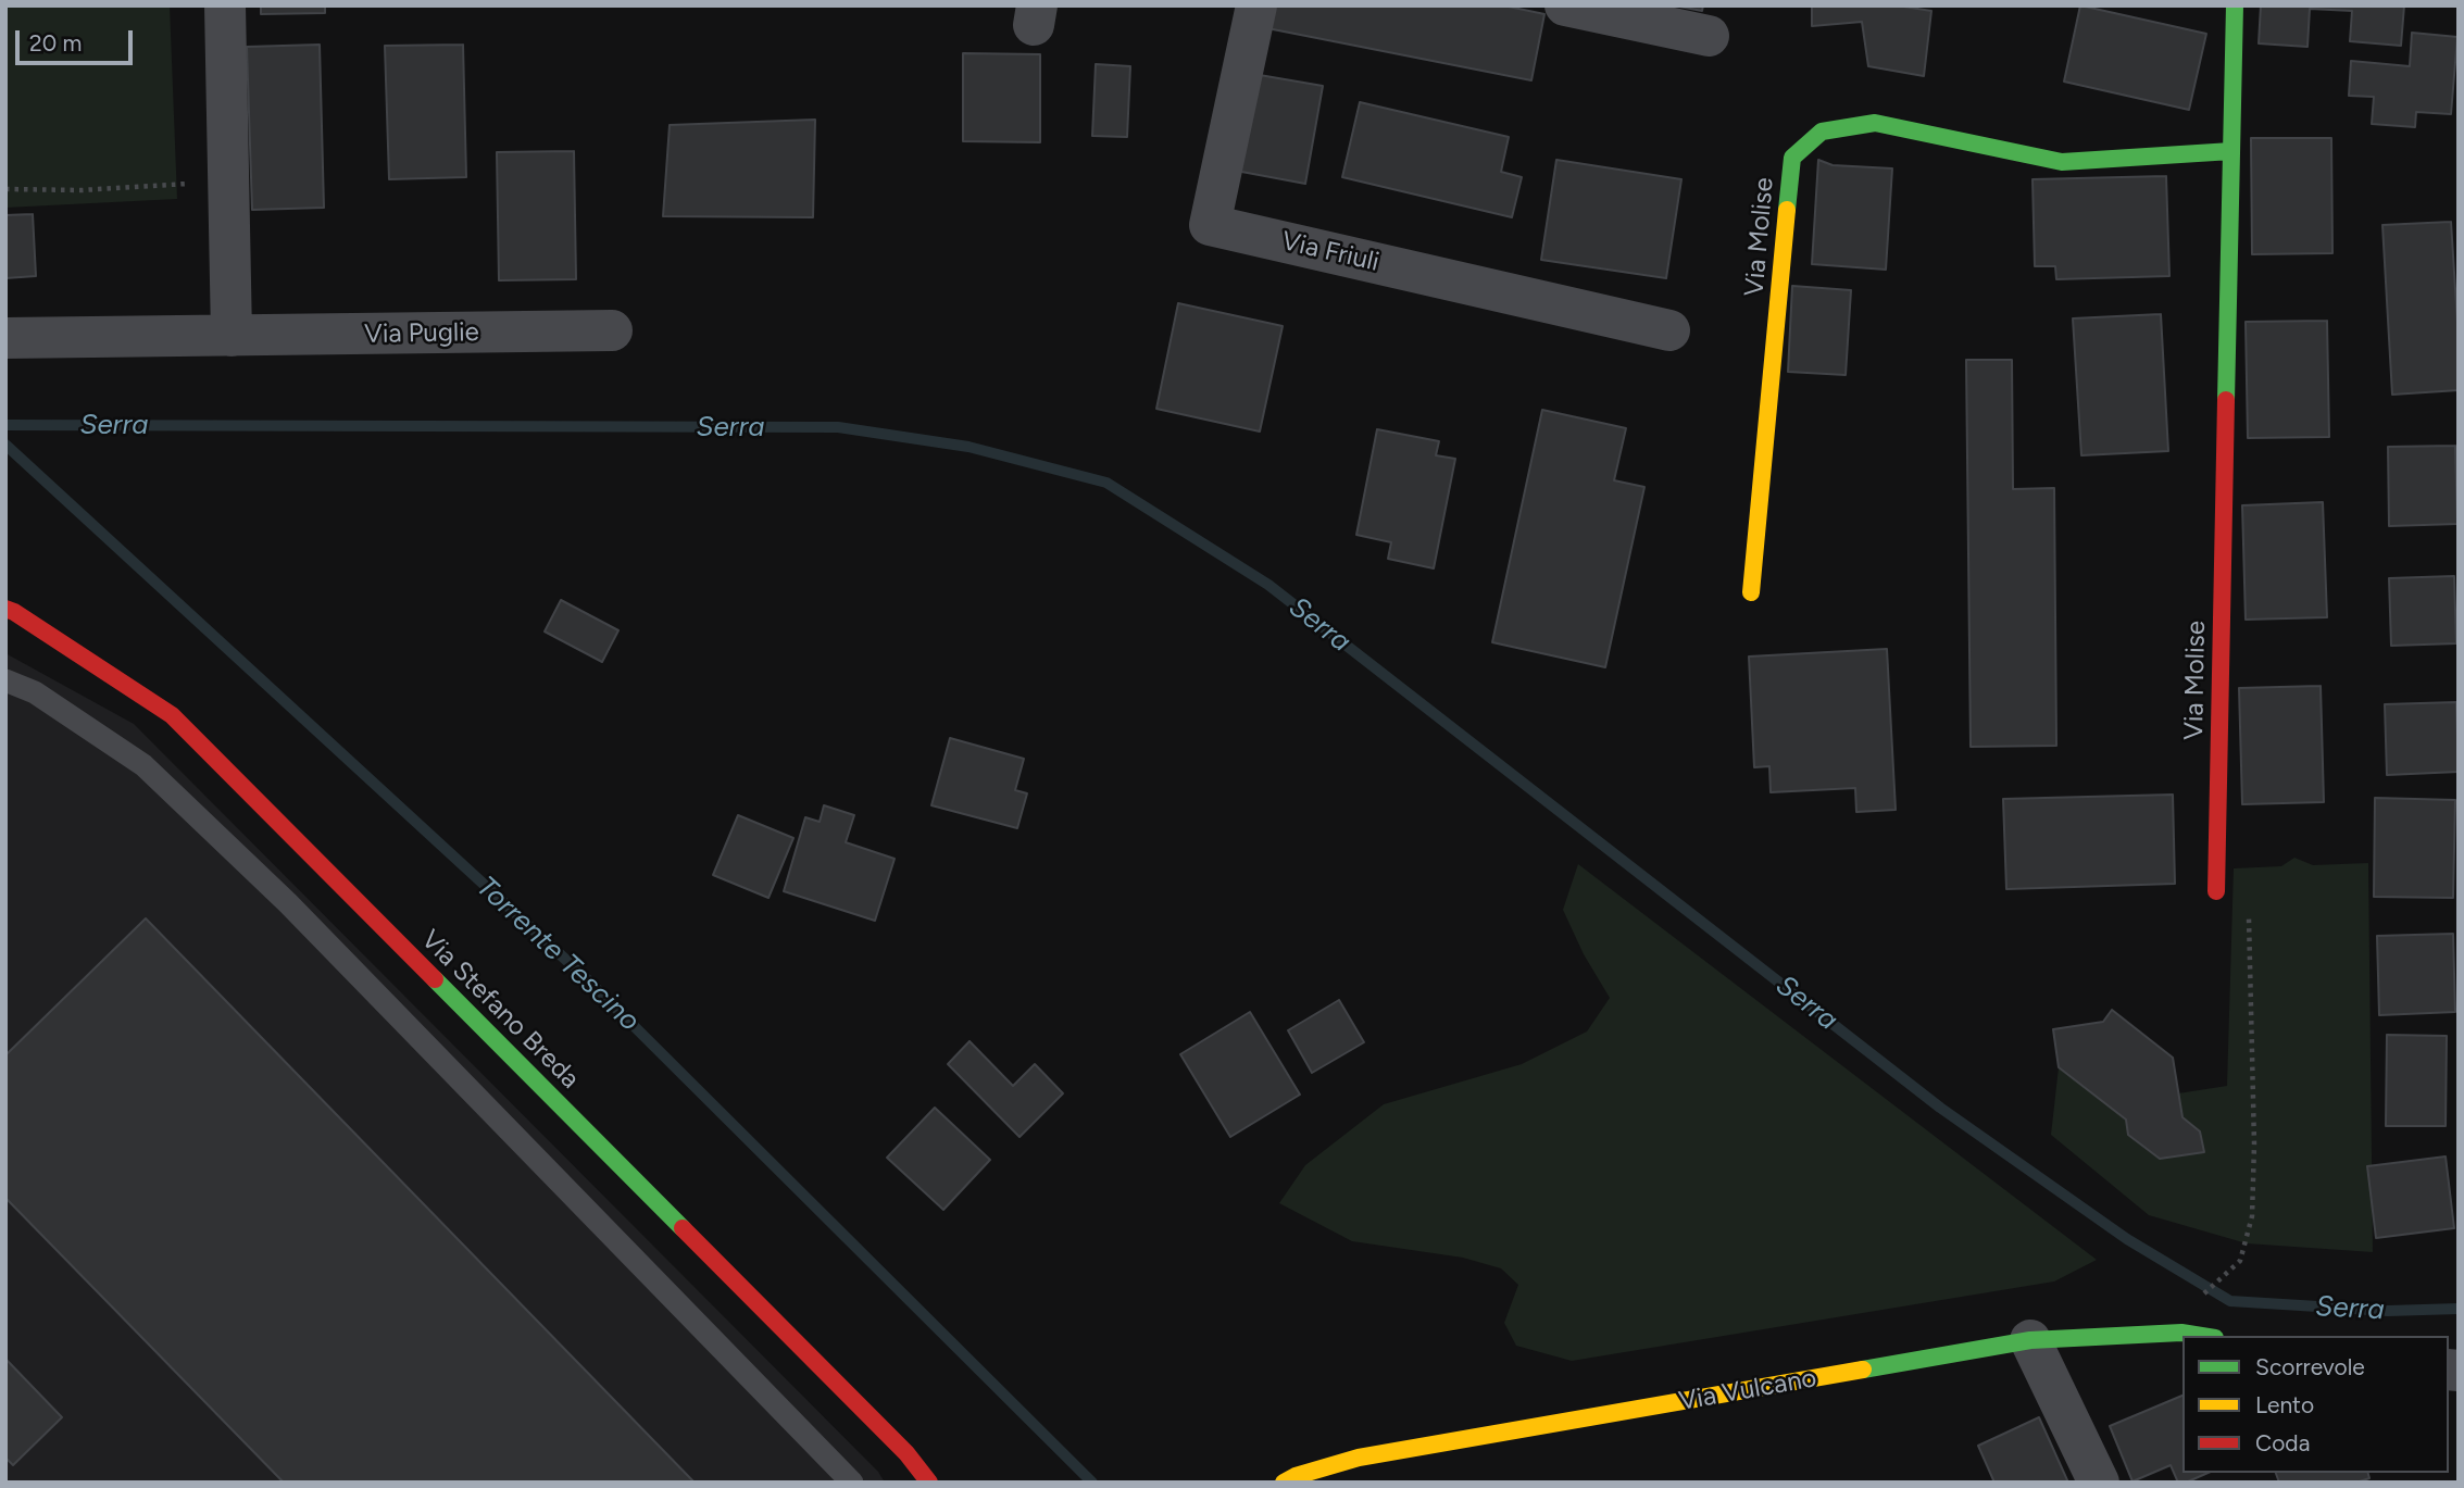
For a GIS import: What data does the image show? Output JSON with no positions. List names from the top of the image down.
{
  "streets": {
    "street": [
      "Via Molise",
      "Via Friuli",
      "Via Puglie",
      "Via Stefano Breda",
      "Via Vulcano"
    ]
  },
  "water": ["Serra", "Torrente Tescino"],
  "legend": ["Scorrevole", "Lento", "Coda"],
  "scale_bar": "20 m"
}
